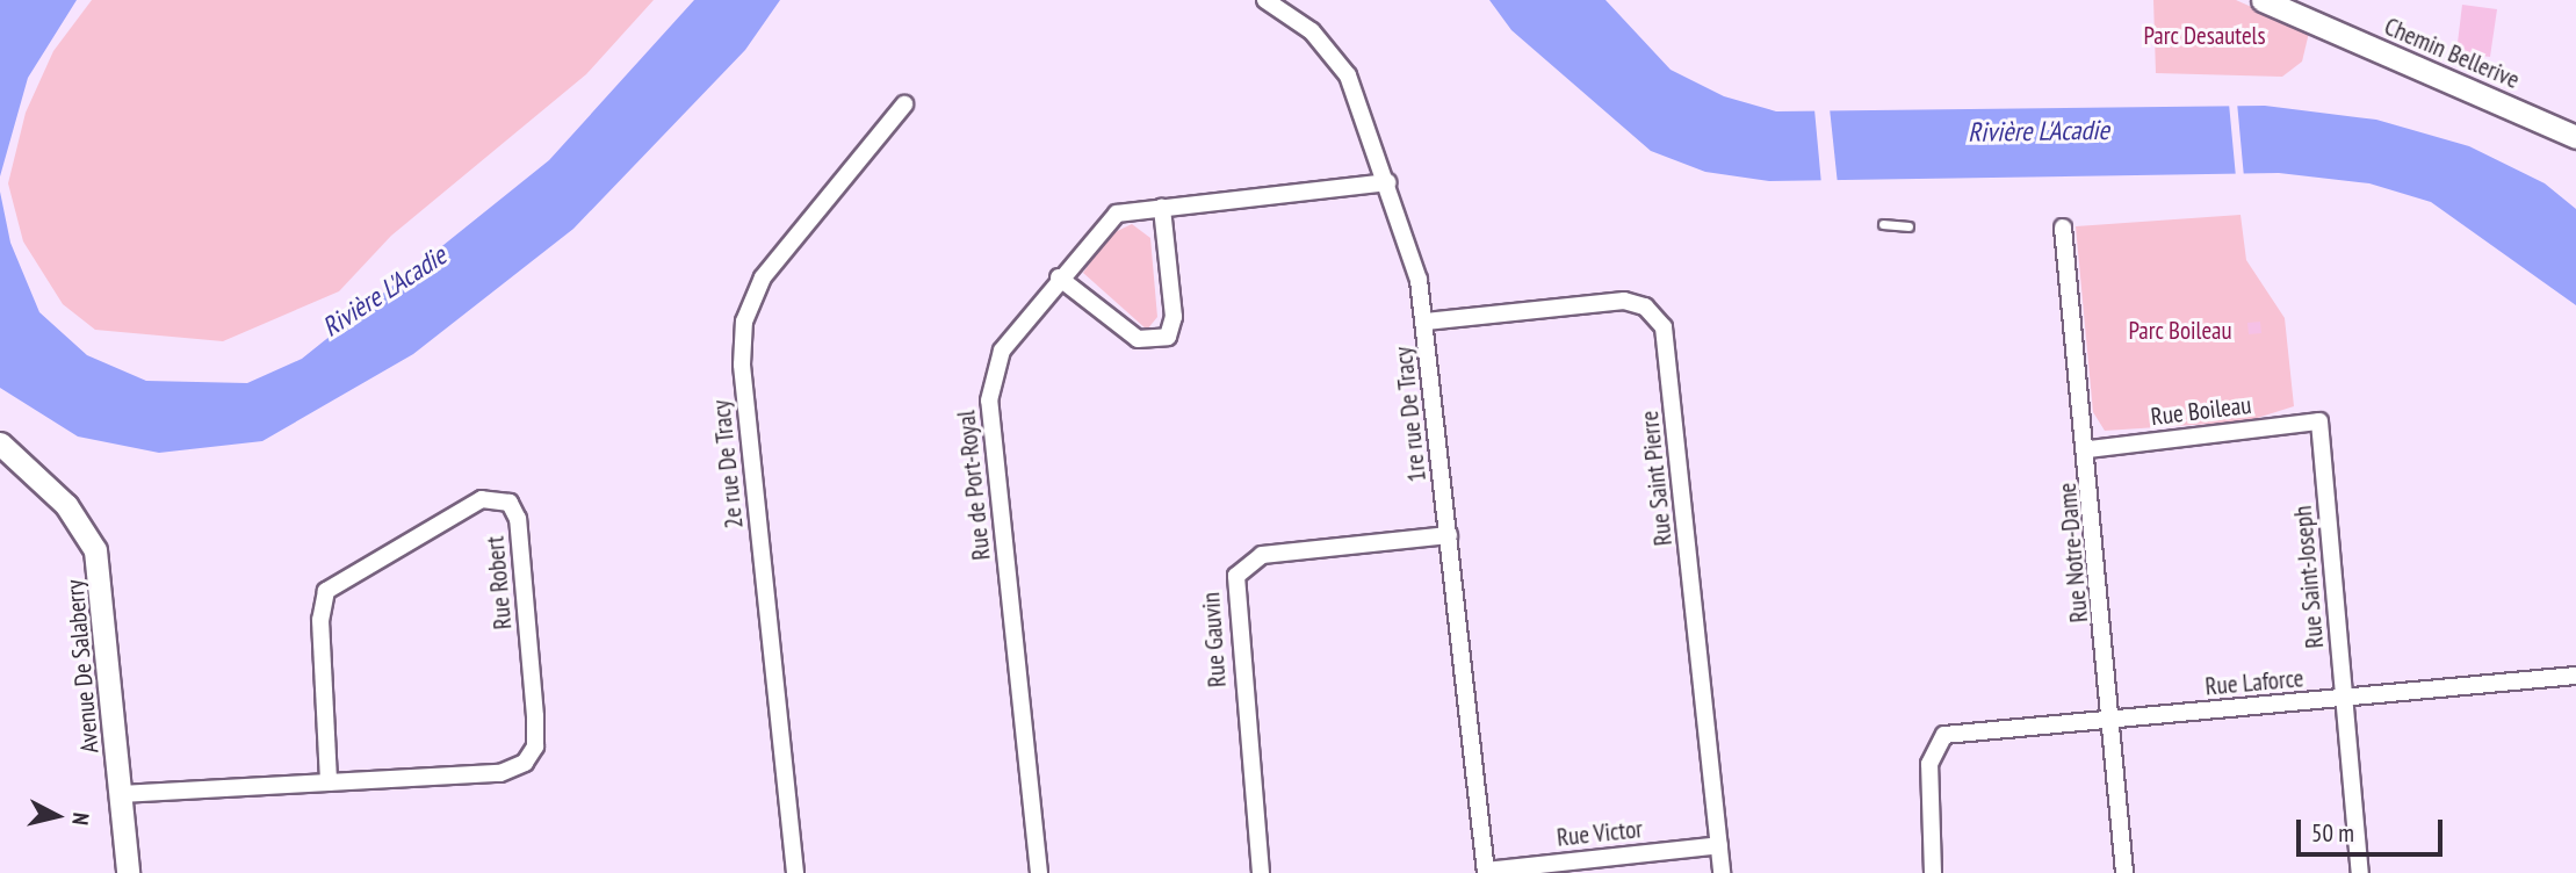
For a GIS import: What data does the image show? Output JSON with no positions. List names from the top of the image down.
{
  "streets": {
    "street": [
      "Chemin Bellerive",
      "Rue Boileau",
      "1re rue De Tracy",
      "2e rue De Tracy",
      "Rue Saint Pierre",
      "Rue de Port-Royal",
      "Rue Notre-Dame",
      "Rue Saint-Joseph",
      "Rue Robert",
      "Rue Gauvin",
      "Avenue De Salaberry",
      "Rue Laforce",
      "Rue Victor"
    ]
  },
  "crossings": [
    ["Rue Boileau", "Rue Notre-Dame"],
    ["Rue Boileau", "Rue Saint-Joseph"],
    ["1re rue De Tracy", "Rue Saint Pierre"],
    ["1re rue De Tracy", "Rue de Port-Royal"],
    ["1re rue De Tracy", "Rue Gauvin"],
    ["1re rue De Tracy", "Rue Victor"],
    ["Rue Saint Pierre", "Rue Victor"],
    ["Rue Notre-Dame", "Rue Laforce"],
    ["Rue Saint-Joseph", "Rue Laforce"],
    ["Rue Robert", "Avenue De Salaberry"]
  ],
  "water": ["Rivière L'Acadie"],
  "parks": ["Parc Desautels", "Parc Boileau"],
  "scale_bar": "50 m",
  "north": "right"
}
